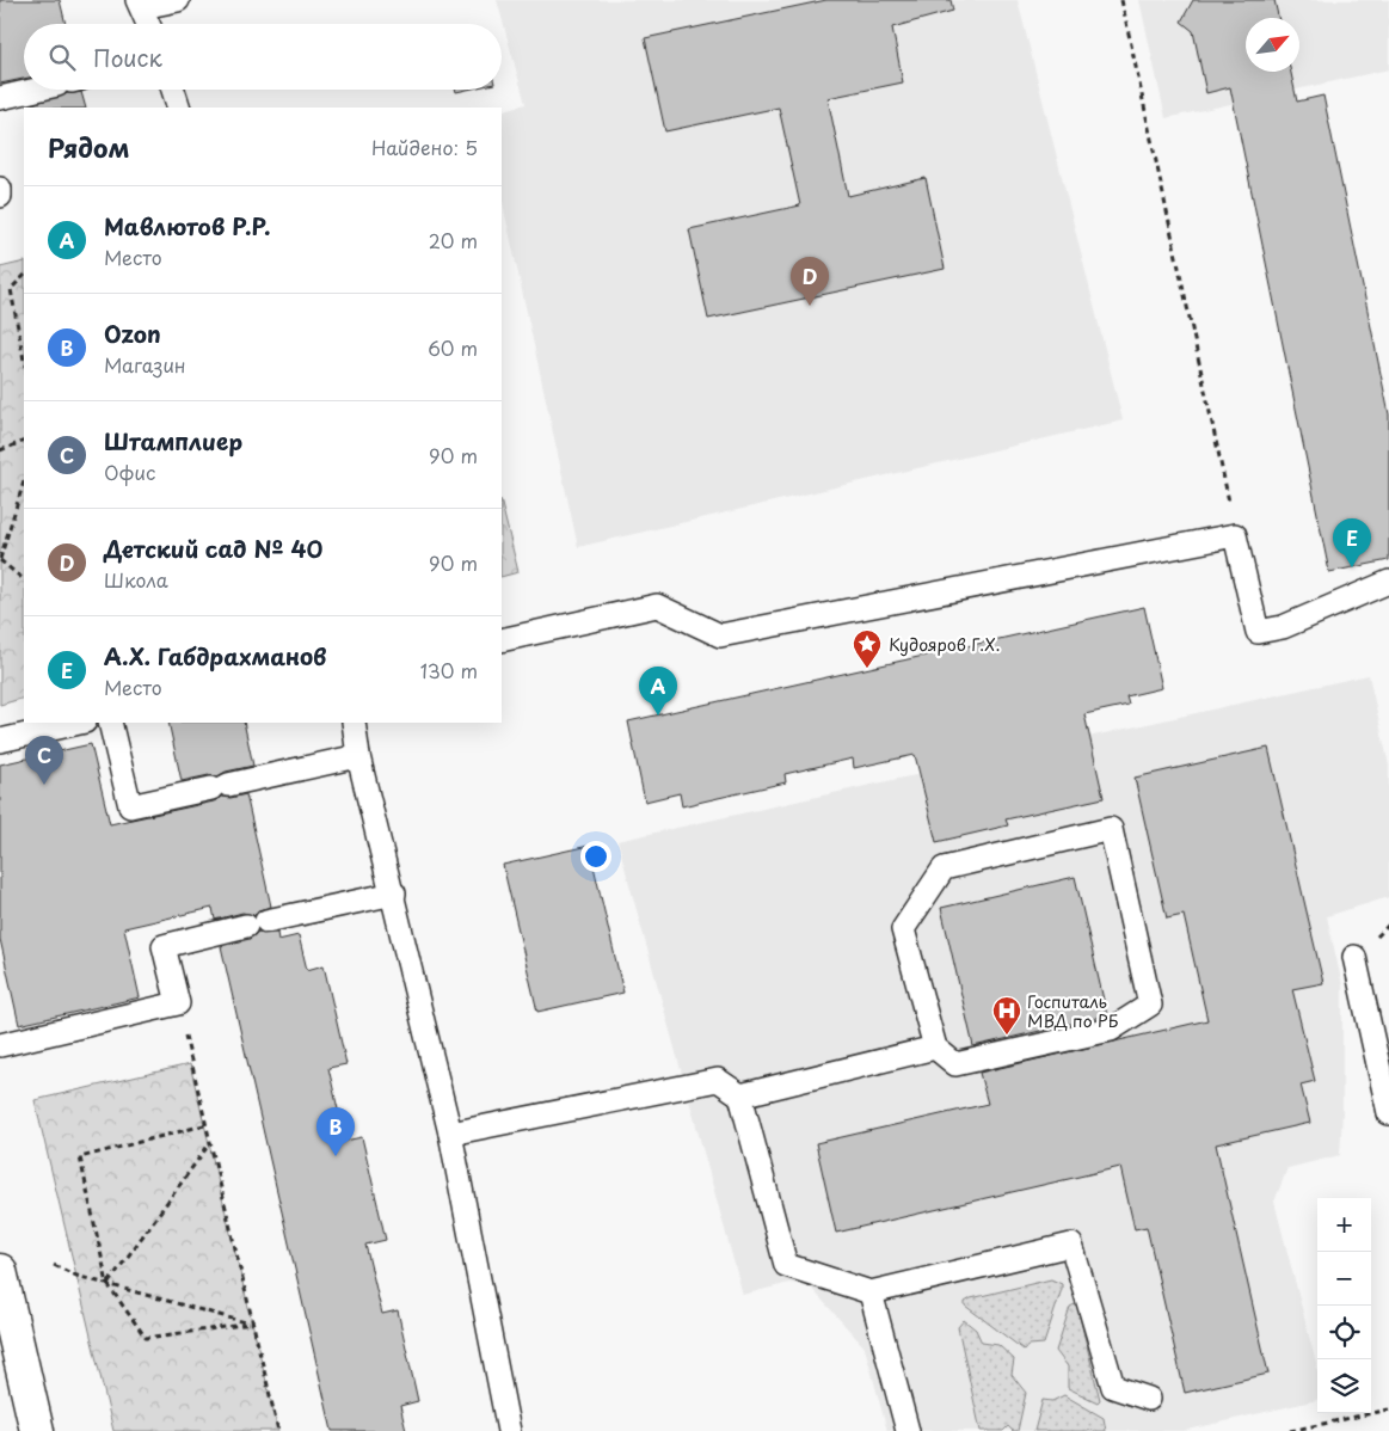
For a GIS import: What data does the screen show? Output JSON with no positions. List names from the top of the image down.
{
  "places": {
    "place": ["Кудояров Г.Х."],
    "hospital": ["Госпиталь МВД по РБ"]
  },
  "north": "top right",
  "page": {
    "search": "Поиск",
    "heading": ["Рядом", "Найдено: 5"],
    "list": [
      {
        "mark": "A",
        "name": "Мавлютов Р.Р.",
        "note": "Место",
        "value": "20 m"
      },
      {
        "mark": "B",
        "name": "Ozon",
        "note": "Магазин",
        "value": "60 m"
      },
      {
        "mark": "C",
        "name": "Штамплиер",
        "note": "Офис",
        "value": "90 m"
      },
      {
        "mark": "D",
        "name": "Детский сад № 40",
        "note": "Школа",
        "value": "90 m"
      },
      {
        "mark": "E",
        "name": "А.Х. Габдрахманов",
        "note": "Место",
        "value": "130 m"
      }
    ],
    "pins": [
      "D",
      "E",
      "A",
      "C",
      "B"
    ],
    "map_buttons": ["+", "−"]
  }
}
